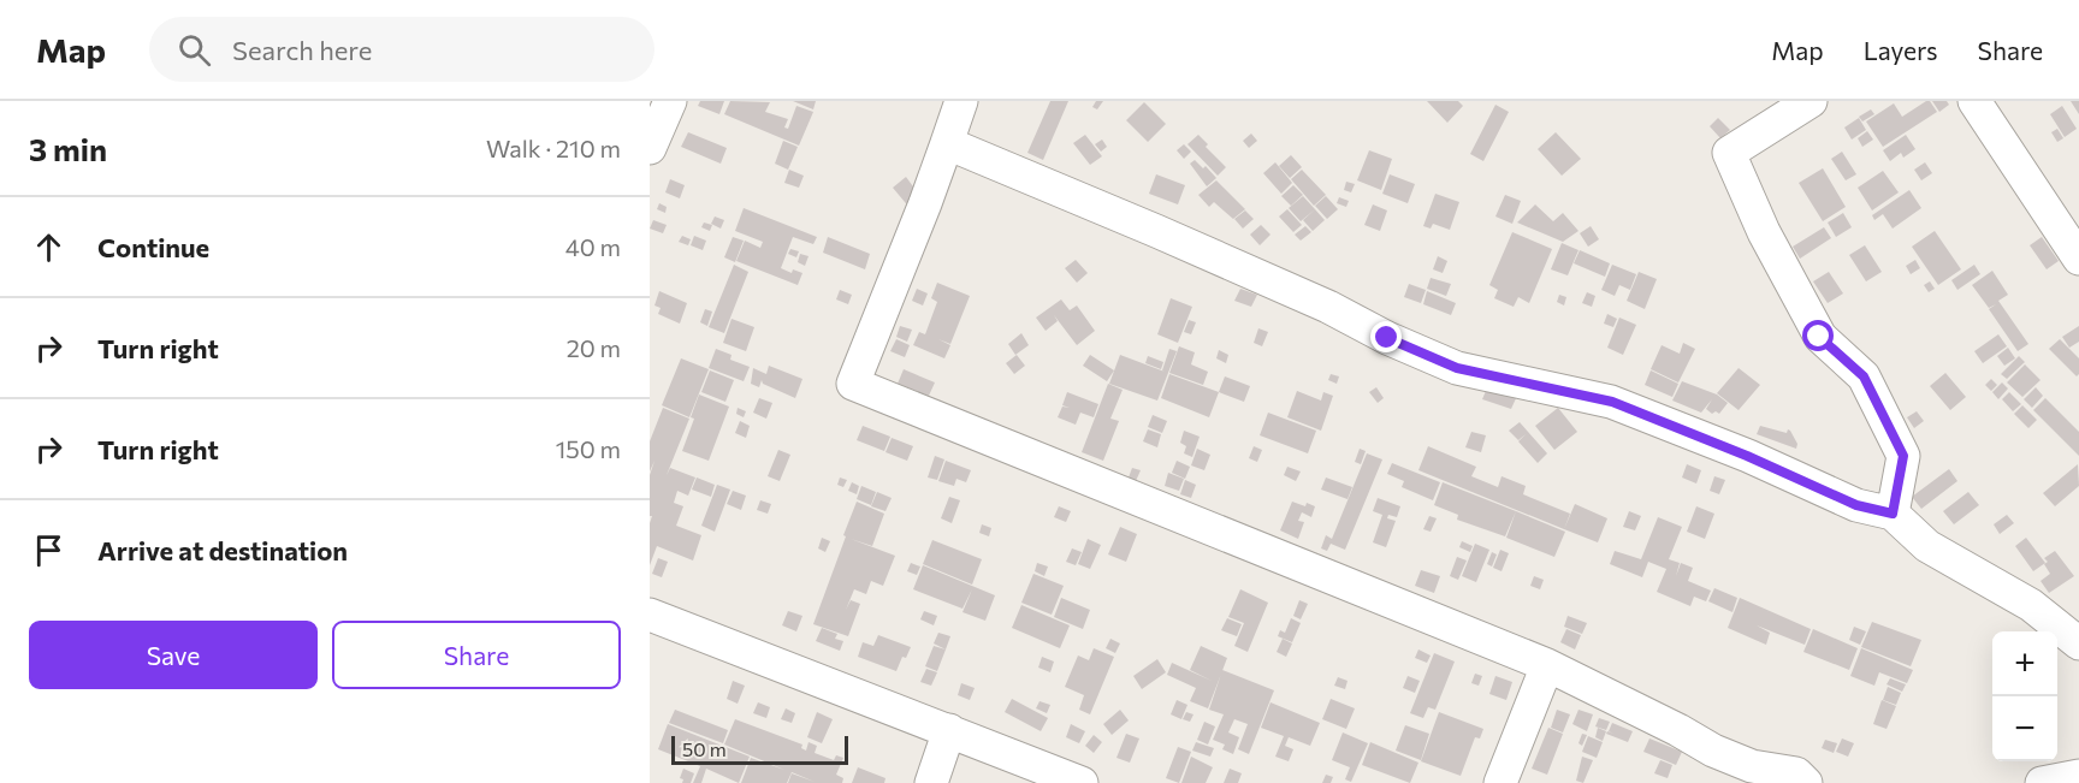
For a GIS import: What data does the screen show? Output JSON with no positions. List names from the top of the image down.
{
  "scale_bar": "50 m",
  "page": {
    "header": "Map",
    "search": "Search here",
    "nav": ["Map", "Layers", "Share"],
    "heading": ["3 min", "Walk · 210 m"],
    "list": [
      ["Continue", "40 m"],
      ["Turn right", "20 m"],
      ["Turn right", "150 m"],
      "Arrive at destination"
    ],
    "buttons": ["Save", "Share"],
    "map_buttons": ["+", "−"],
    "scale": "50 m"
  }
}
